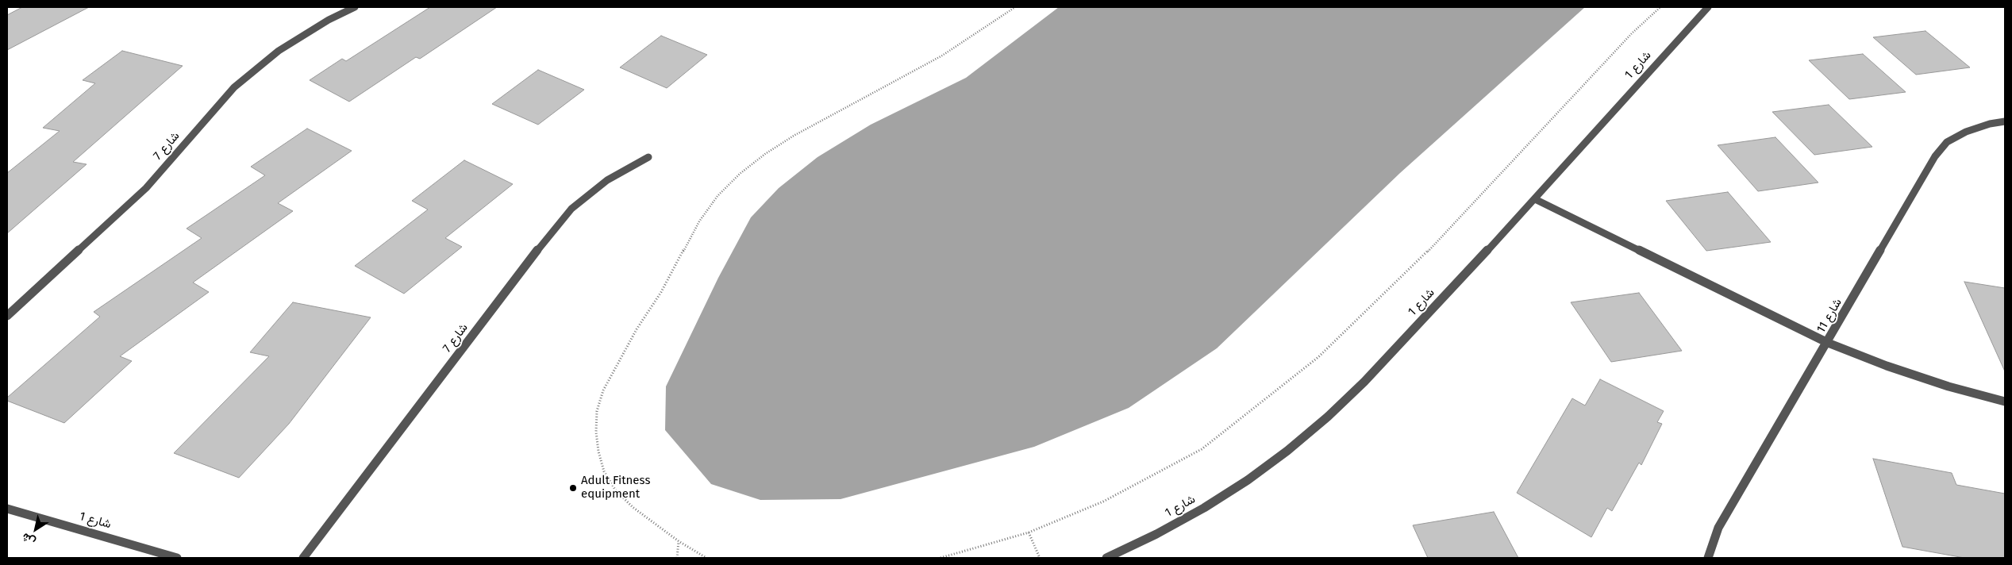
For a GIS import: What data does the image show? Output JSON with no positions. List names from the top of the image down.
{
  "streets": {
    "street": ["شارع 1", "شارع 7", "شارع 11"]
  },
  "places": ["Adult Fitness equipment"],
  "north": "bottom left"
}
